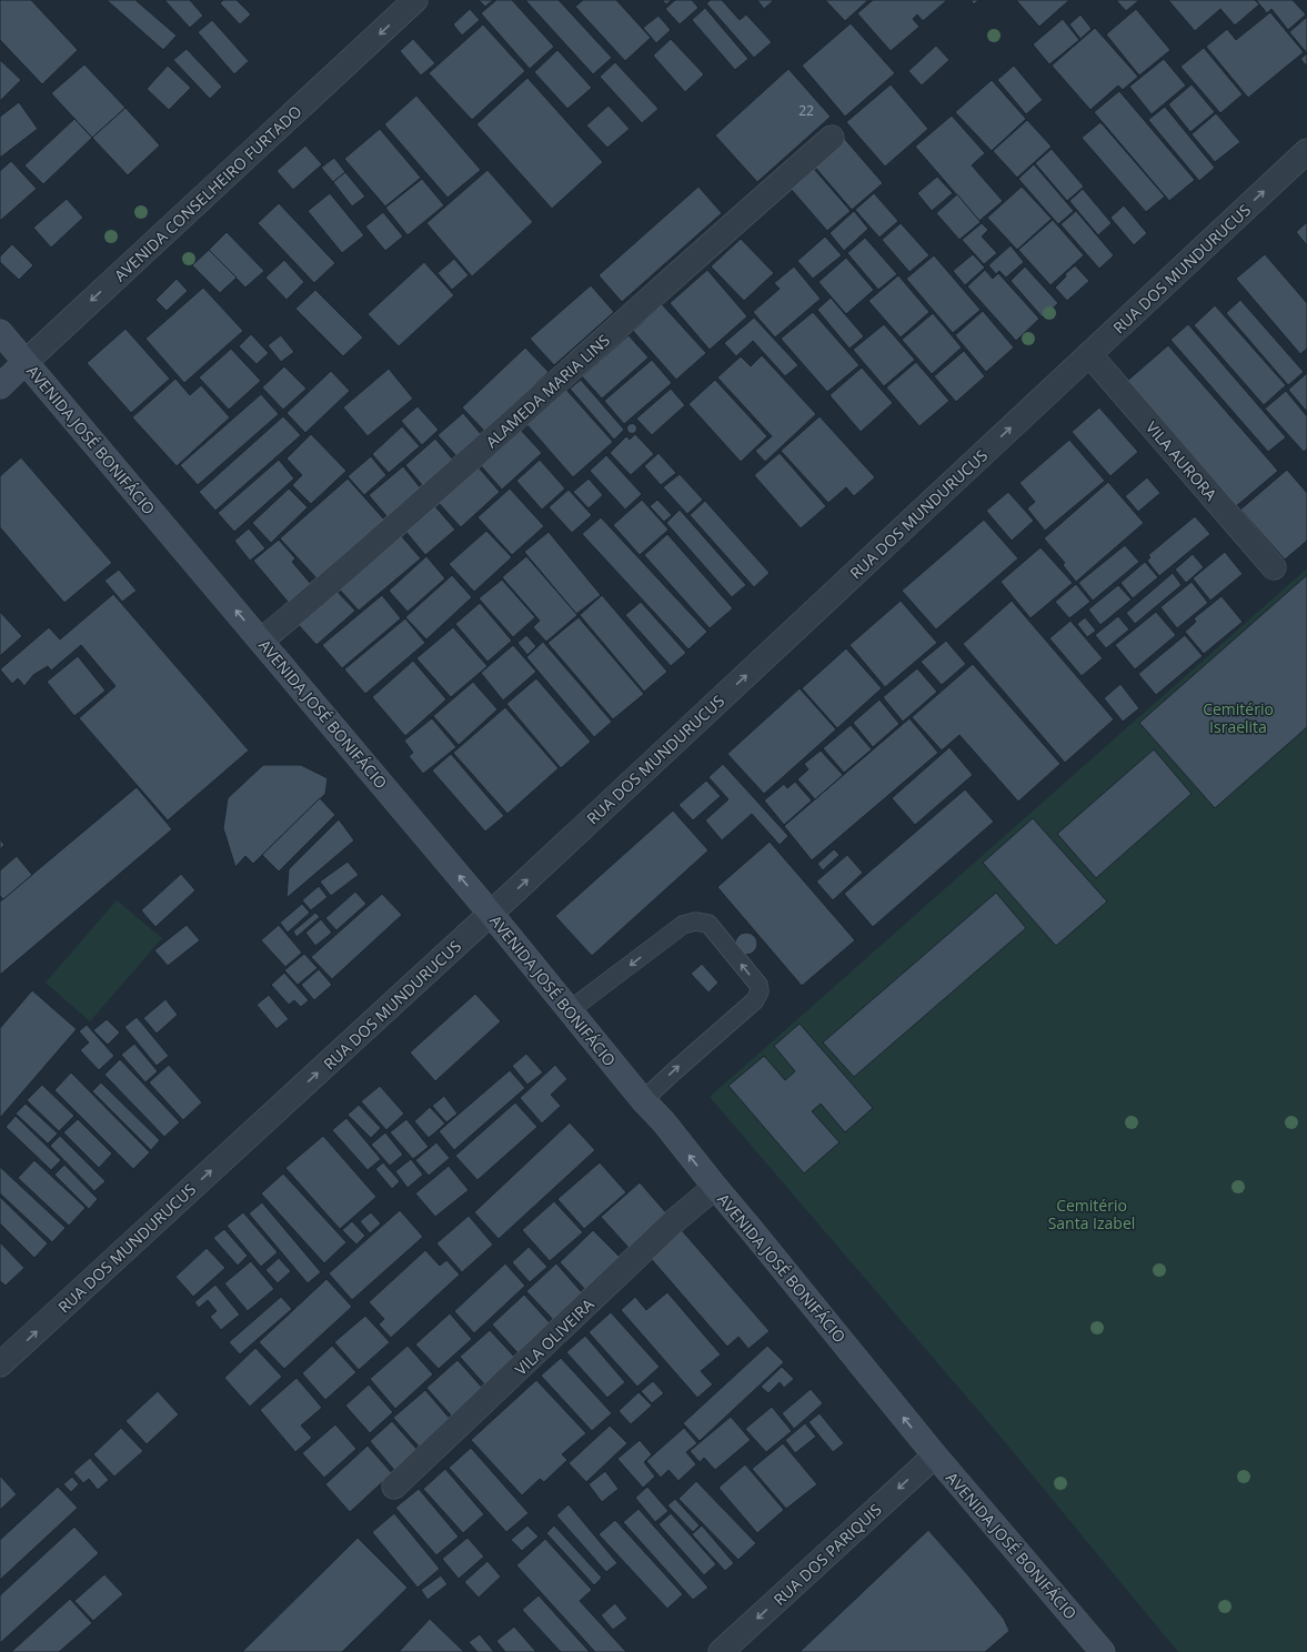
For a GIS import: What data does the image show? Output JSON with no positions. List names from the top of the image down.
{
  "streets": {
    "main road": ["AVENIDA CONSELHEIRO FURTADO", "AVENIDA JOSÉ BONIFÁCIO"],
    "street": [
      "RUA DOS MUNDURUCUS",
      "ALAMEDA MARIA LINS",
      "VILA AURORA",
      "VILA OLIVEIRA",
      "RUA DOS PARIQUIS"
    ]
  },
  "crossings": [
    ["AVENIDA CONSELHEIRO FURTADO", "AVENIDA JOSÉ BONIFÁCIO"],
    ["RUA DOS MUNDURUCUS", "AVENIDA JOSÉ BONIFÁCIO"],
    ["RUA DOS MUNDURUCUS", "VILA AURORA"],
    ["ALAMEDA MARIA LINS", "AVENIDA JOSÉ BONIFÁCIO"],
    ["AVENIDA JOSÉ BONIFÁCIO", "VILA OLIVEIRA"],
    ["AVENIDA JOSÉ BONIFÁCIO", "RUA DOS PARIQUIS"]
  ],
  "one_way": [
    "AVENIDA CONSELHEIRO FURTADO",
    "RUA DOS MUNDURUCUS",
    "AVENIDA JOSÉ BONIFÁCIO",
    "RUA DOS PARIQUIS"
  ],
  "parks": ["Cemitério Israelita", "Cemitério Santa Izabel"],
  "house_numbers": ["22"]
}
